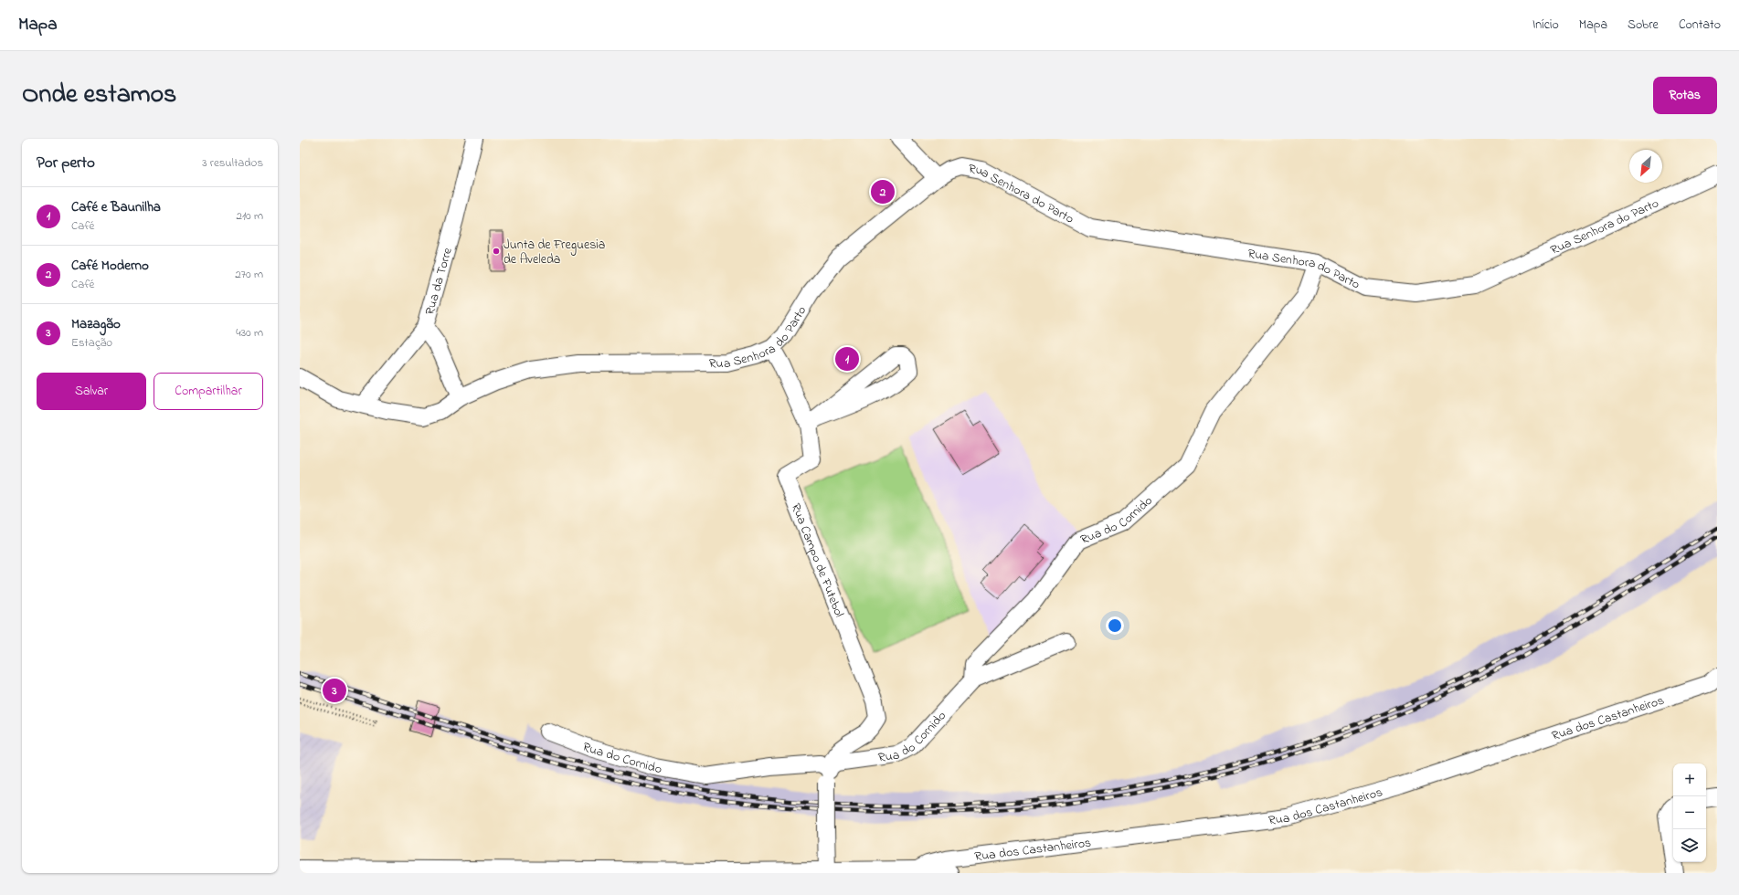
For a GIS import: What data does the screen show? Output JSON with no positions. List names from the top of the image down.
{
  "streets": {
    "street": [
      "Rua Senhora do Parto",
      "Rua da Torre",
      "Rua do Cornido",
      "Rua Campo de Futebol",
      "Rua dos Castanheiros"
    ]
  },
  "crossings": [
    ["Rua Senhora do Parto", "Rua da Torre"],
    ["Rua Senhora do Parto", "Rua do Cornido"],
    ["Rua Senhora do Parto", "Rua Campo de Futebol"],
    ["Rua do Cornido", "Rua Campo de Futebol"]
  ],
  "places": ["Junta de Freguesia de Aveleda"],
  "north": "bottom left",
  "page": {
    "header": "Mapa",
    "nav": [
      "Início",
      "Mapa",
      "Sobre",
      "Contato"
    ],
    "title": "Onde estamos",
    "buttons": [
      "Rotas",
      ["Salvar", "Compartilhar"]
    ],
    "heading": ["Por perto", "3 resultados"],
    "pins": ["2", "1", "3"],
    "list": [
      {
        "mark": "1",
        "name": "Café e Baunilha",
        "note": "Café",
        "value": "210 m"
      },
      {
        "mark": "2",
        "name": "Café Moderno",
        "note": "Café",
        "value": "270 m"
      },
      {
        "mark": "3",
        "name": "Mazagão",
        "note": "Estação",
        "value": "430 m"
      }
    ],
    "map_buttons": ["+", "−"]
  }
}
